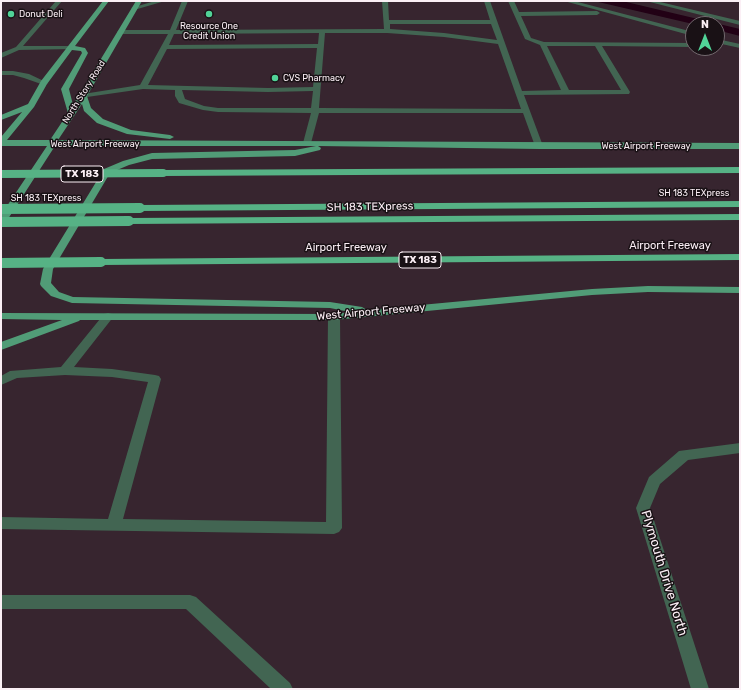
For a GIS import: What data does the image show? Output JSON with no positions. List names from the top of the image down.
{
  "streets": {
    "highway": ["TX 183", "SH 183 TEXpress", "Airport Freeway"],
    "main road": ["North Story Road", "West Airport Freeway"],
    "street": ["Plymouth Drive North"]
  },
  "crossings": [
    ["North Story Road", "West Airport Freeway"],
    ["North Story Road", "SH 183 TEXpress"]
  ],
  "places": ["Donut Deli", "Resource One Credit Union", "CVS Pharmacy"],
  "north": "top"
}
